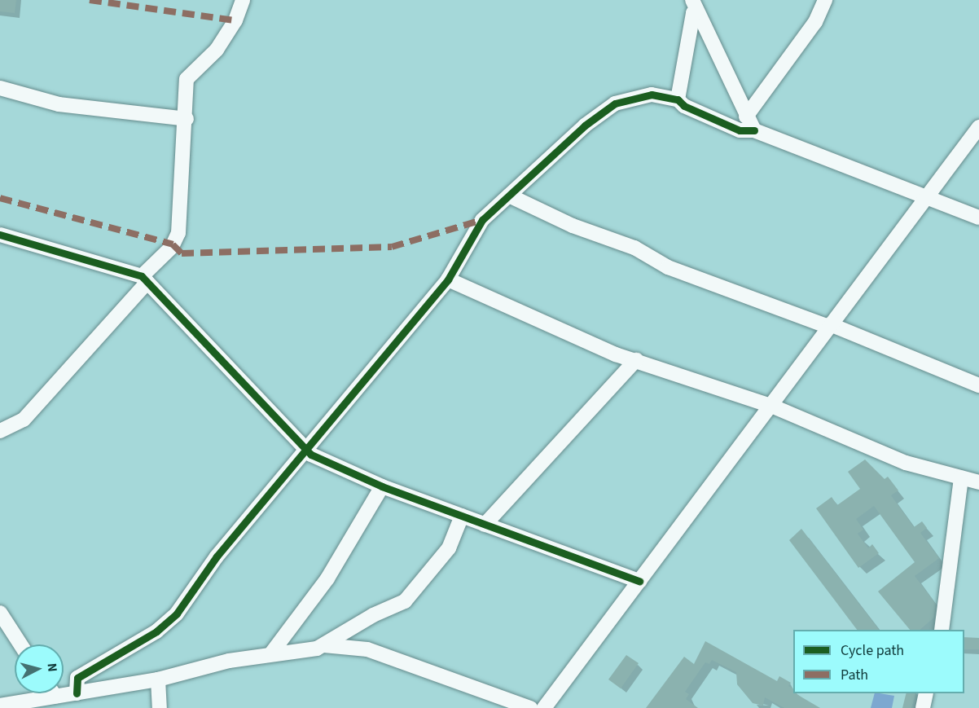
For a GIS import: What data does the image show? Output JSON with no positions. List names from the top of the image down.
{
  "legend": ["Cycle path", "Path"],
  "north": "right"
}
